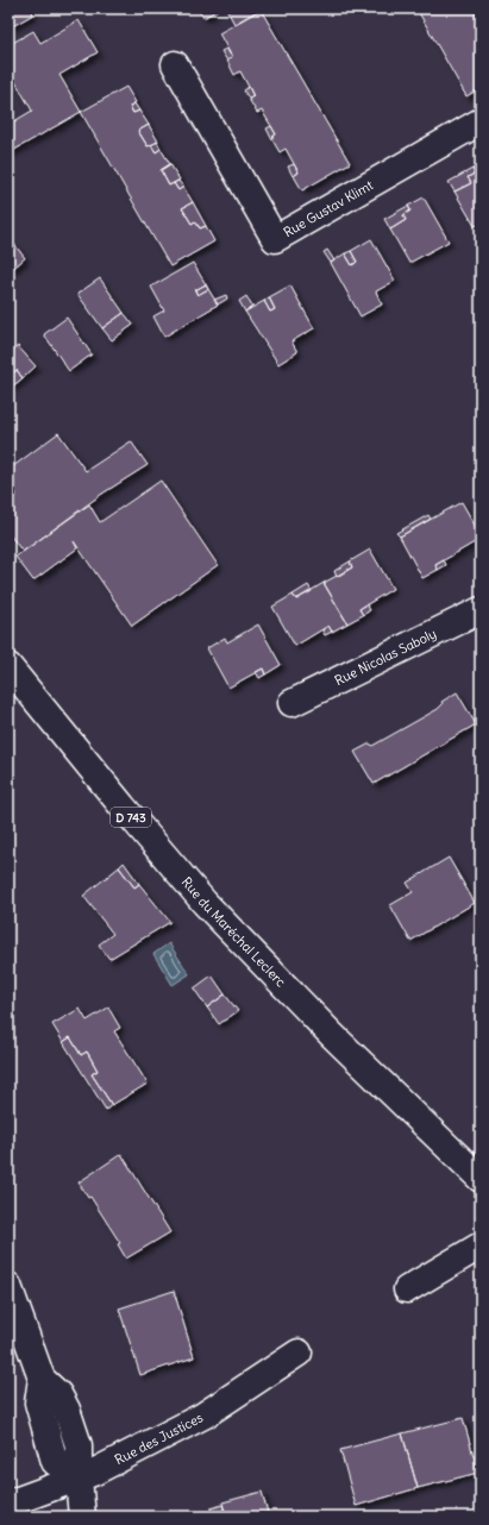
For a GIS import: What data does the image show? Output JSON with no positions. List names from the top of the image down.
{
  "streets": {
    "street": [
      "Rue Gustav Klimt",
      "Rue Nicolas Saboly",
      "D 743",
      "Rue du Maréchal Leclerc",
      "Rue des Justices"
    ]
  }
}
